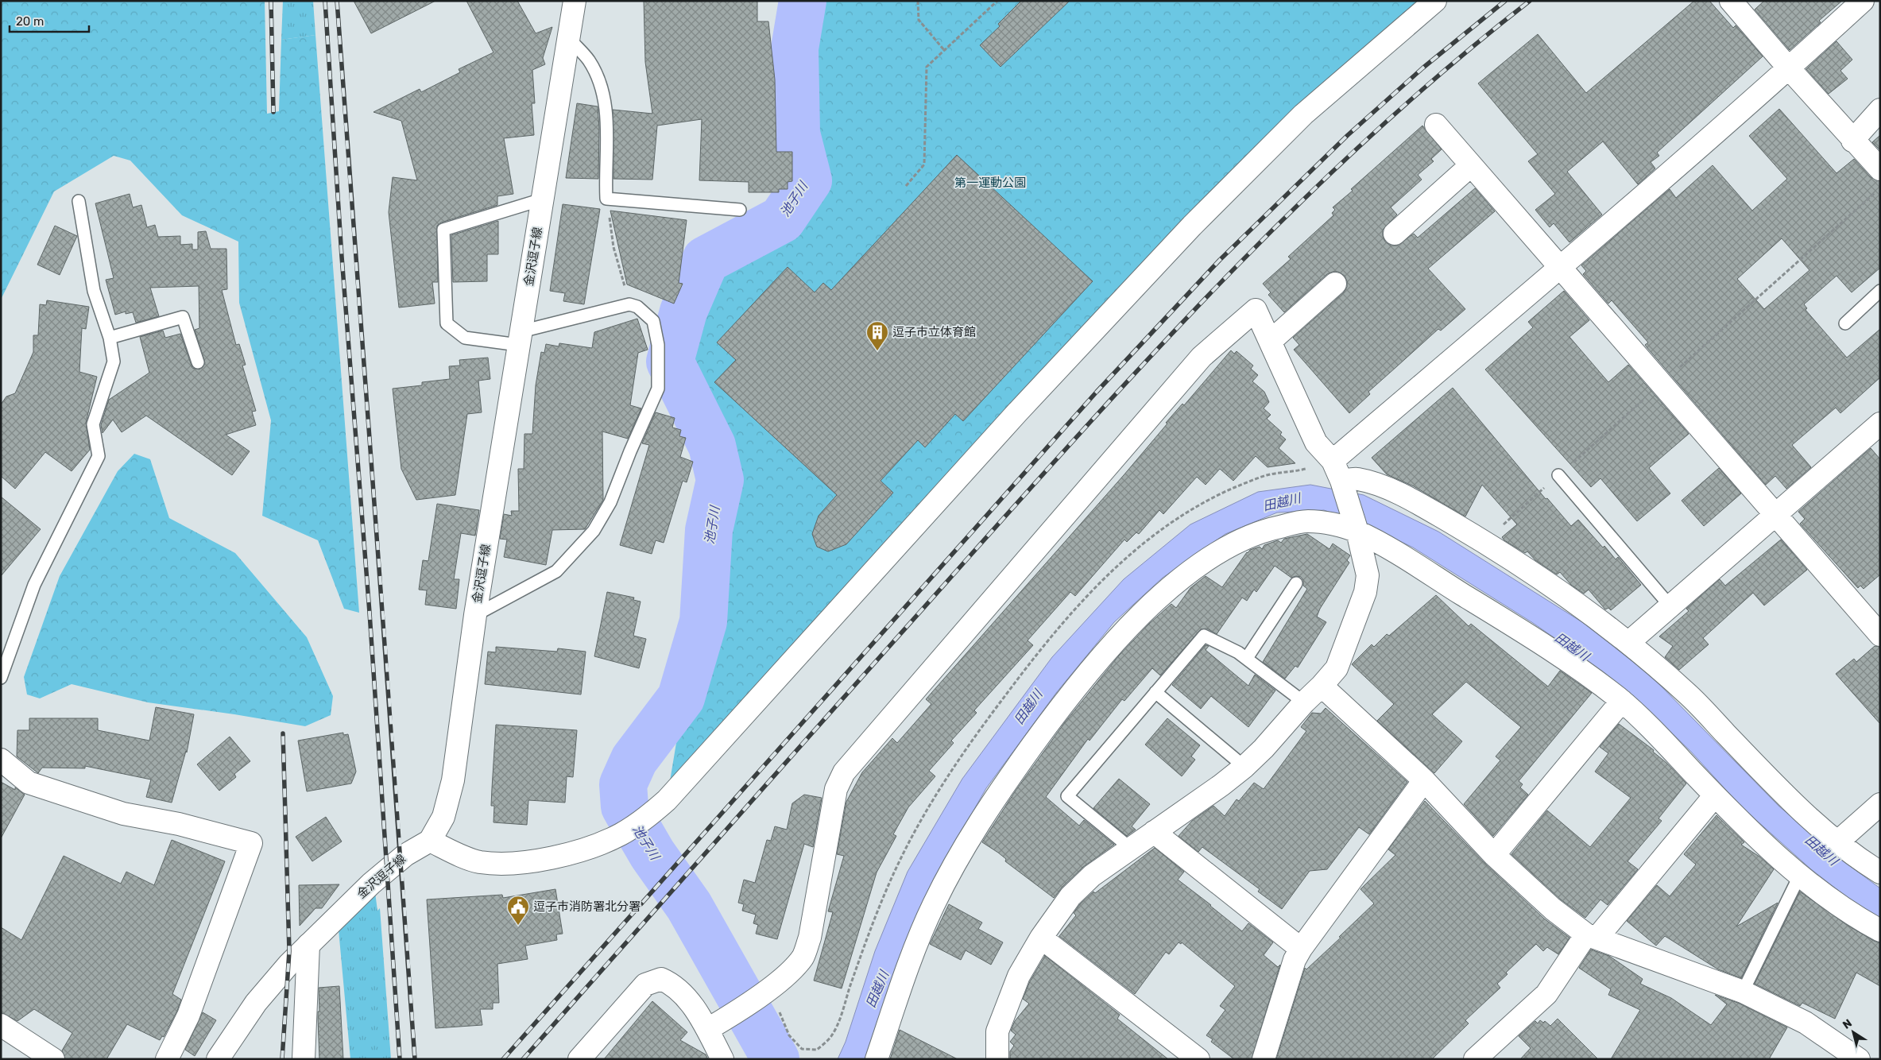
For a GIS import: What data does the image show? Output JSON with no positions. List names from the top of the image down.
{
  "streets": {
    "street": ["金沢逗子線"]
  },
  "water": ["池子川", "田越川"],
  "parks": ["第一運動公園"],
  "places": {
    "building": ["逗子市立体育館"],
    "public building": ["逗子市消防署北分署"]
  },
  "scale_bar": "20 m",
  "north": "top left"
}
